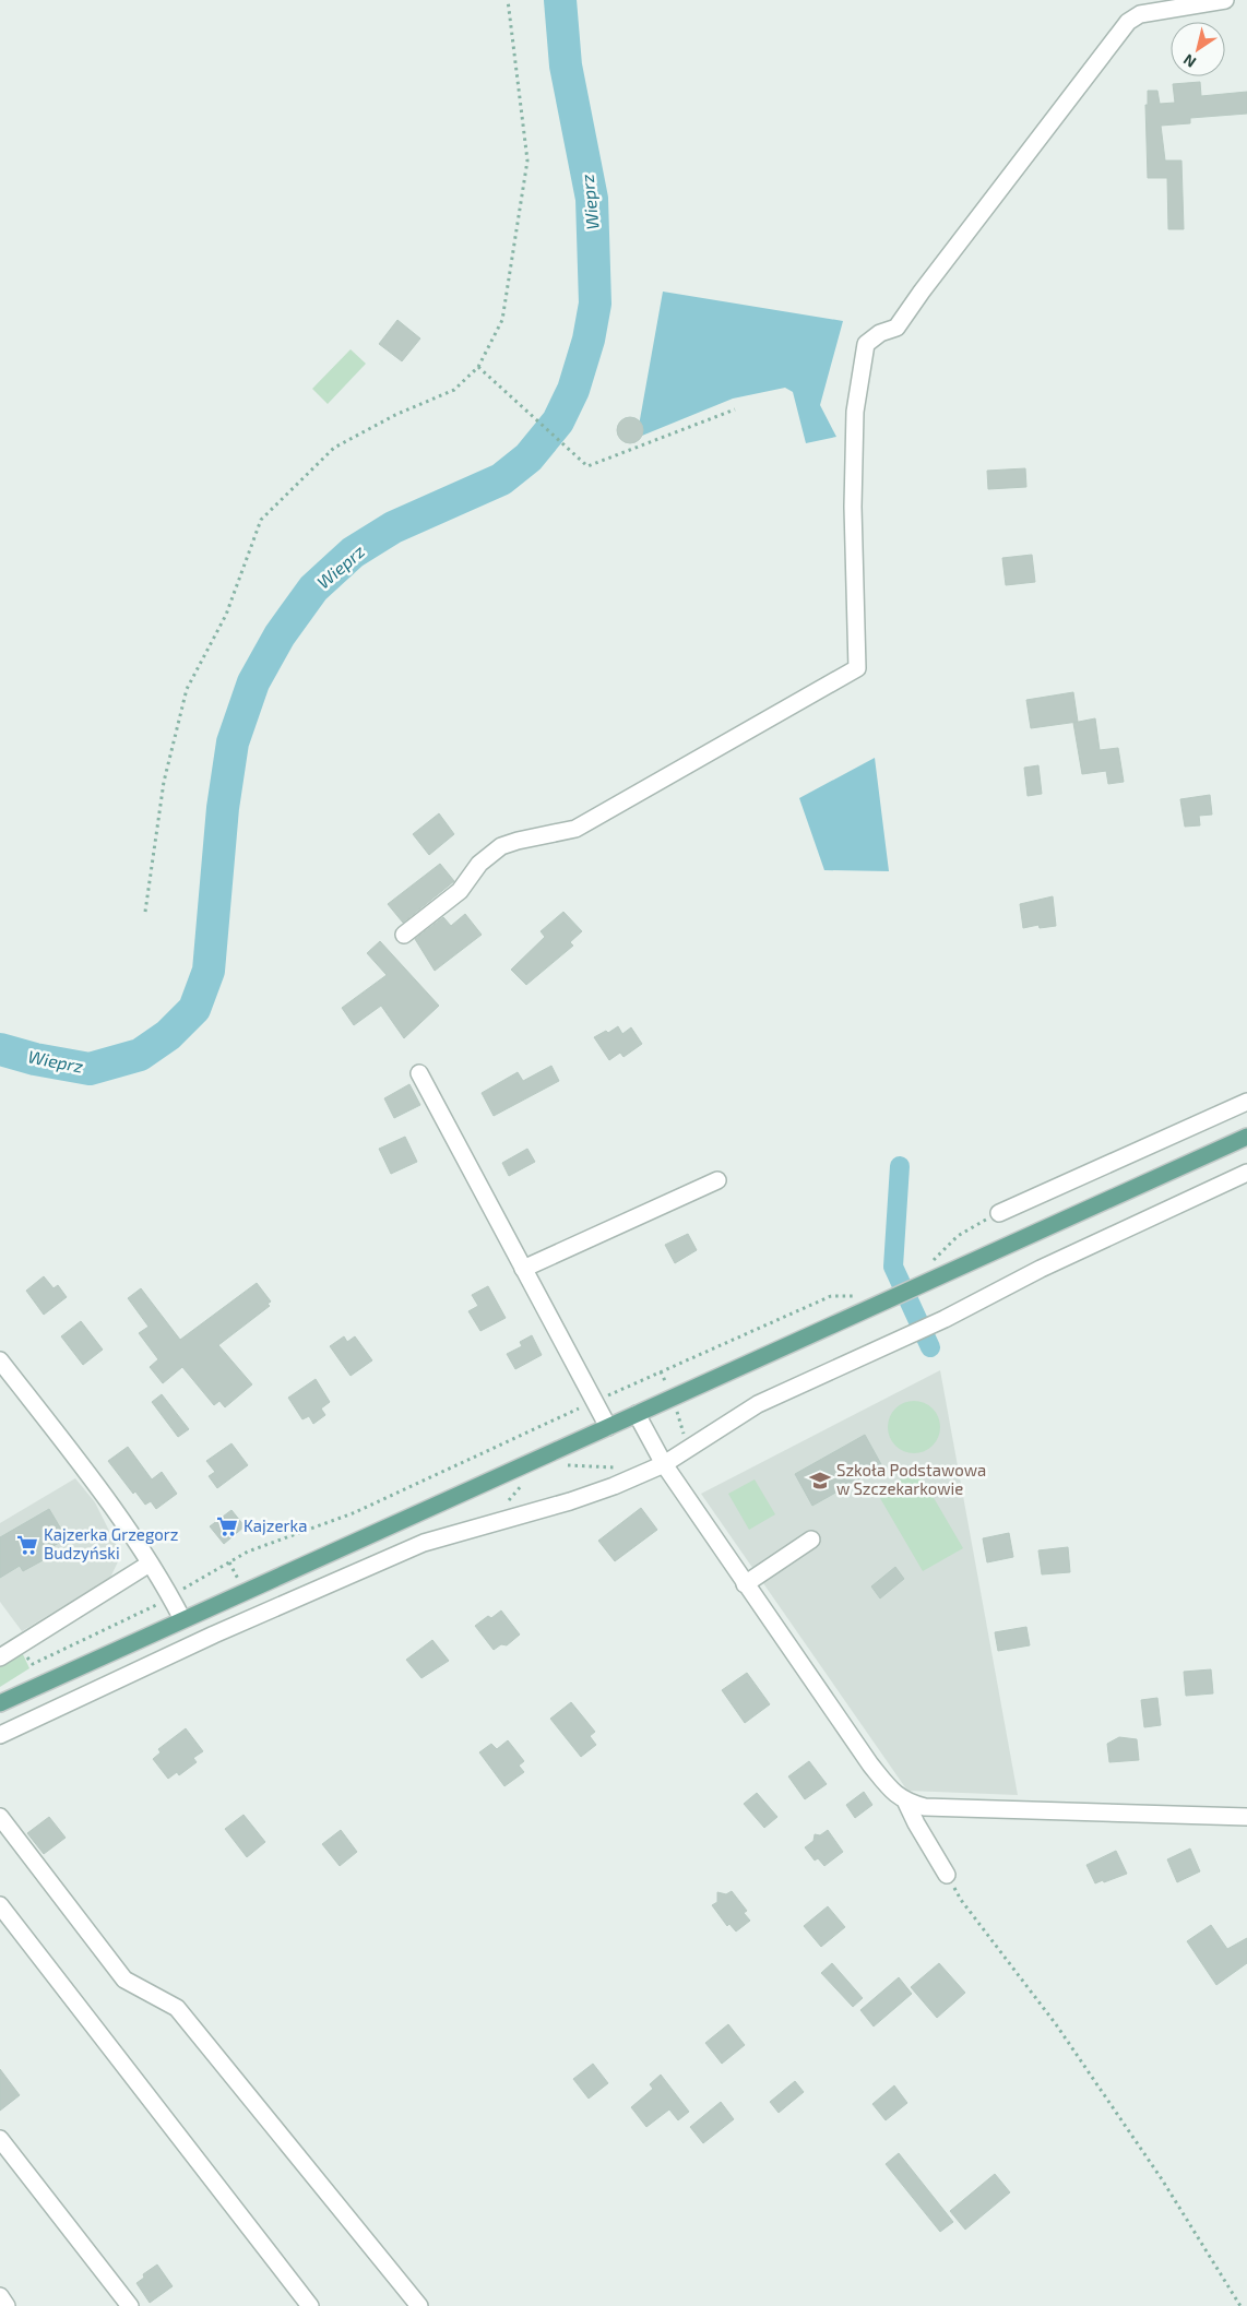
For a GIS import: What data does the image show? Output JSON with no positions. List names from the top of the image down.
{
  "water": ["Wieprz"],
  "places": {
    "school or university": ["Szkoła Podstawowa w Szczekarkowie"],
    "supermarket": ["Kajzerka", "Kajzerka Grzegorz Budzyński"]
  },
  "north": "bottom left"
}
